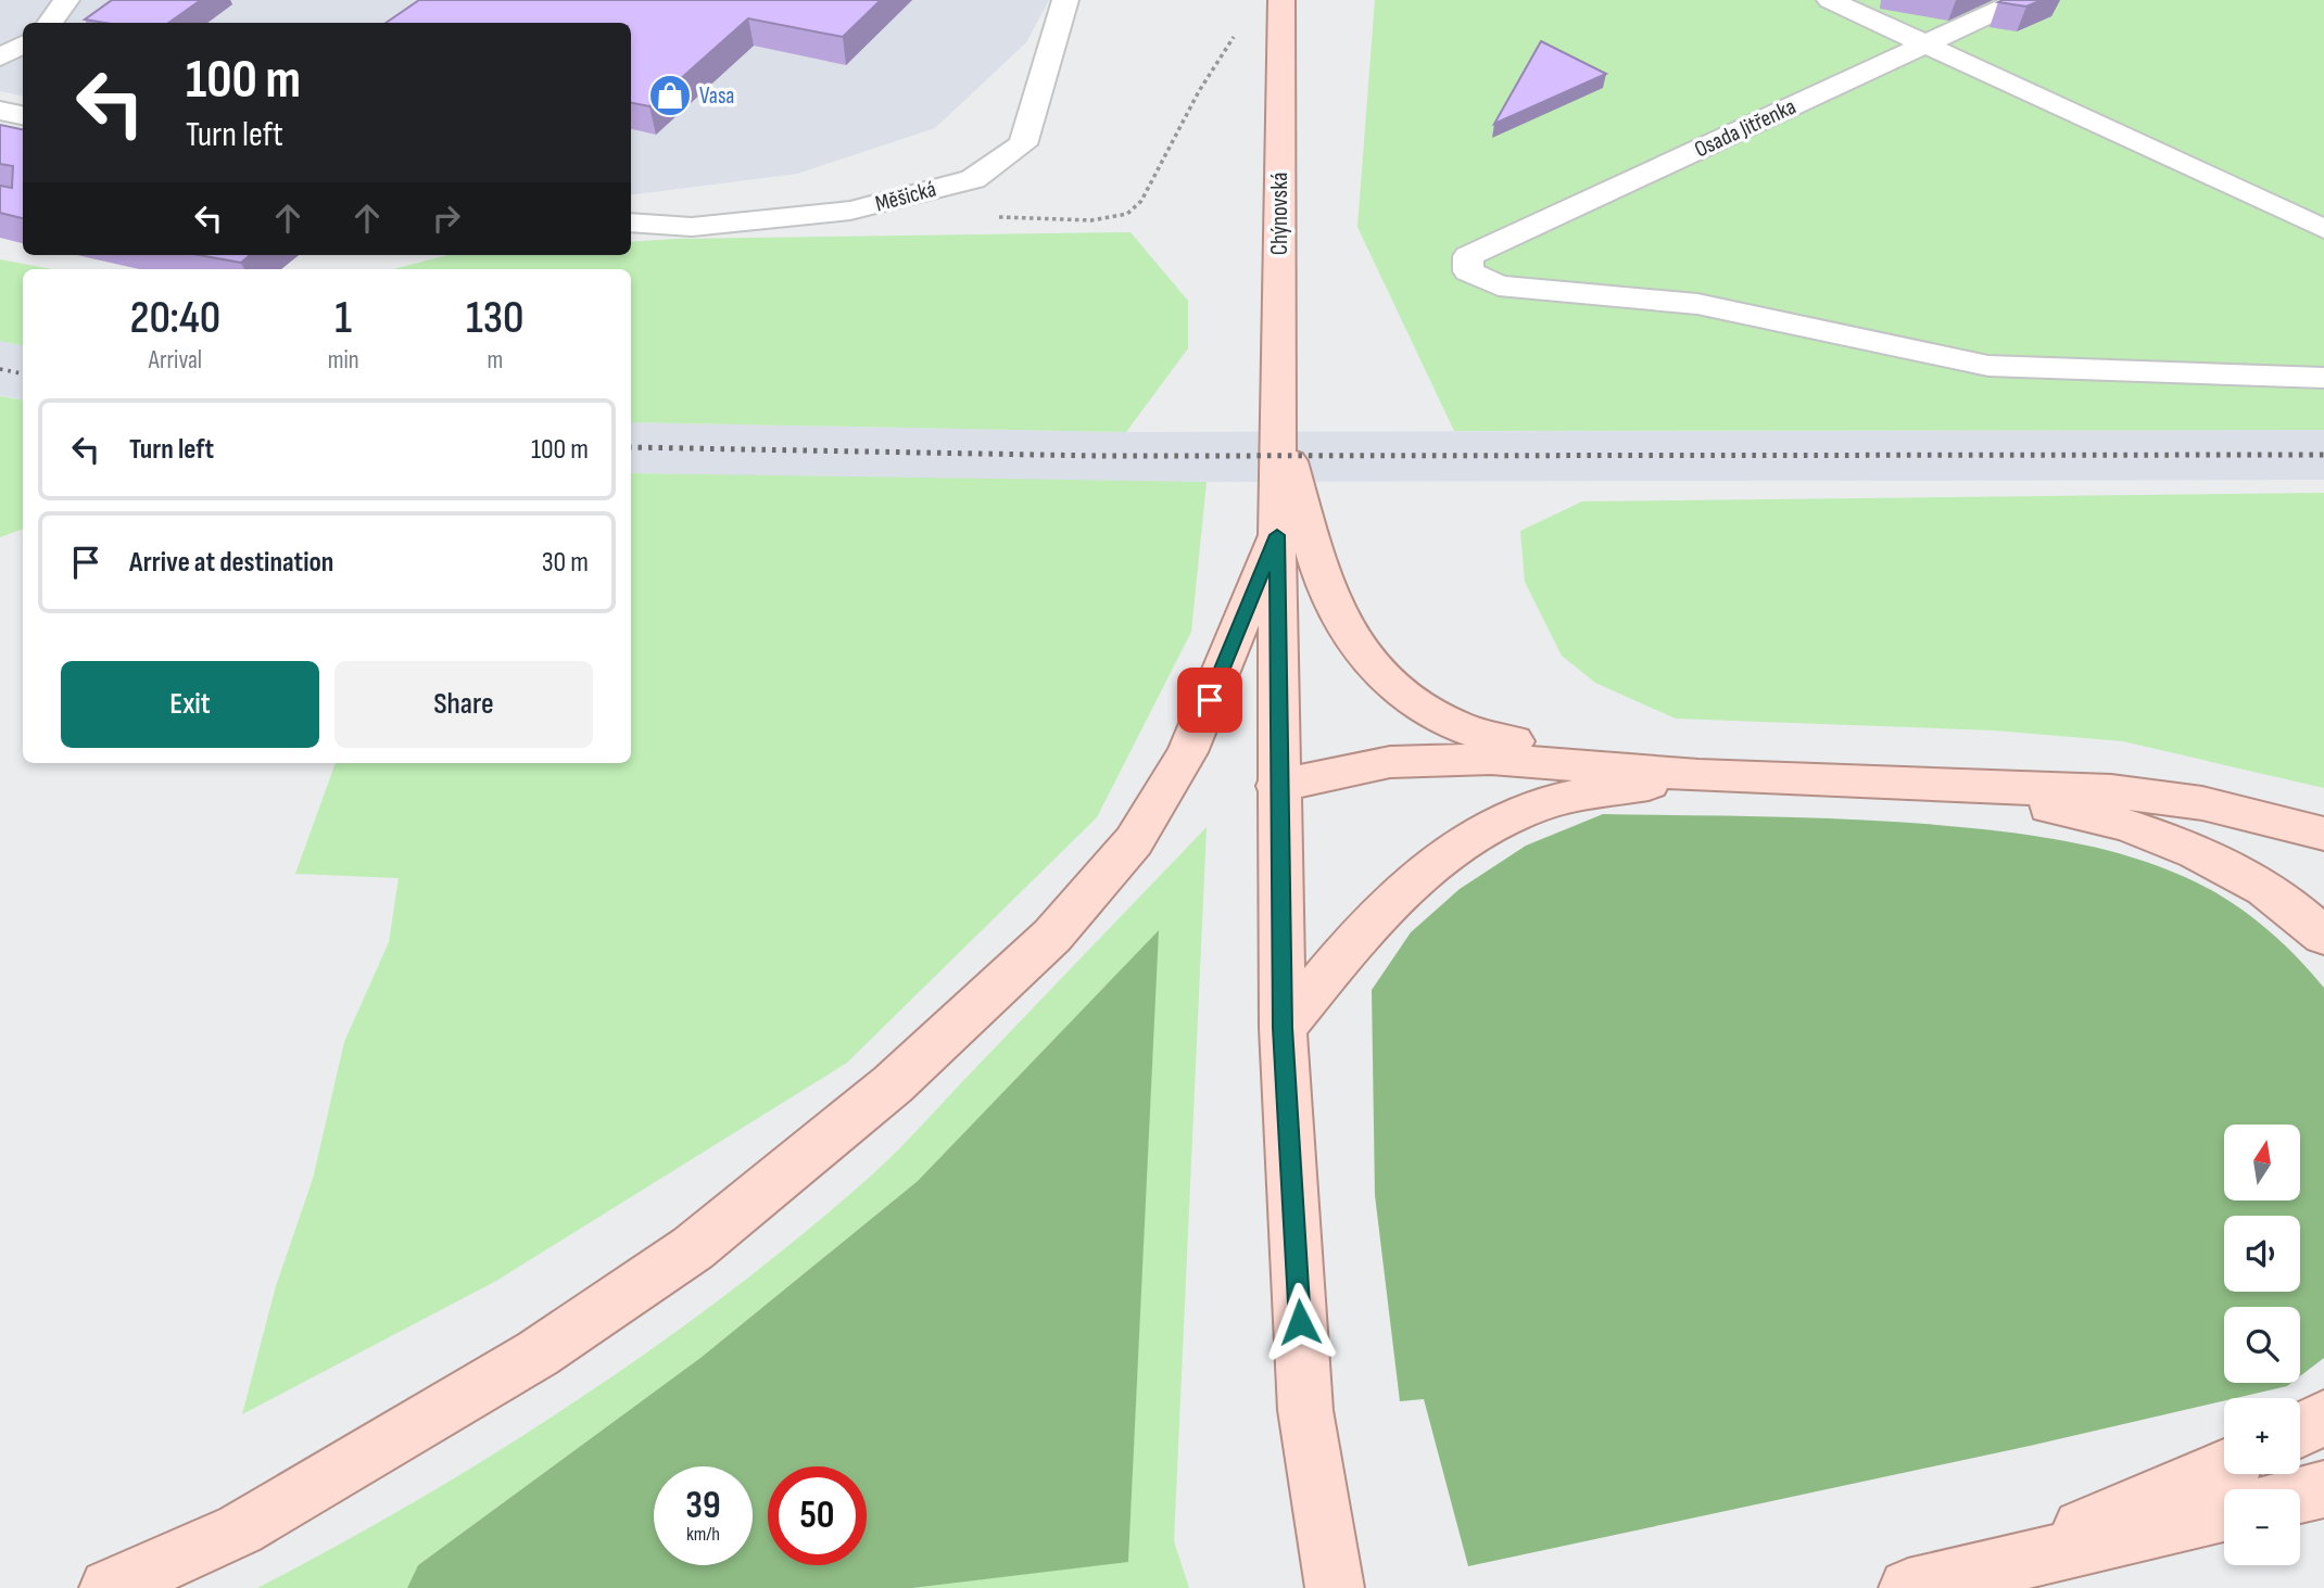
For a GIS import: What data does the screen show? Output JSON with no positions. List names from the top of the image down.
{
  "streets": {
    "main road": ["Chýnovská"],
    "street": ["Osada Jitřenka", "Měšická"]
  },
  "places": {
    "shop": ["Vasa"]
  },
  "north": "top",
  "page": {
    "turn": ["100 m", "Turn left"],
    "eta": [
      "20:40",
      "Arrival",
      "1",
      "min",
      "130",
      "m"
    ],
    "list": [
      {
        "name": "Turn left",
        "value": "100 m"
      },
      {
        "name": "Arrive at destination",
        "value": "30 m"
      }
    ],
    "buttons": ["Exit", "Share"],
    "map_buttons": ["+", "−"],
    "speed": "39 km/h",
    "limit": "50"
  }
}
